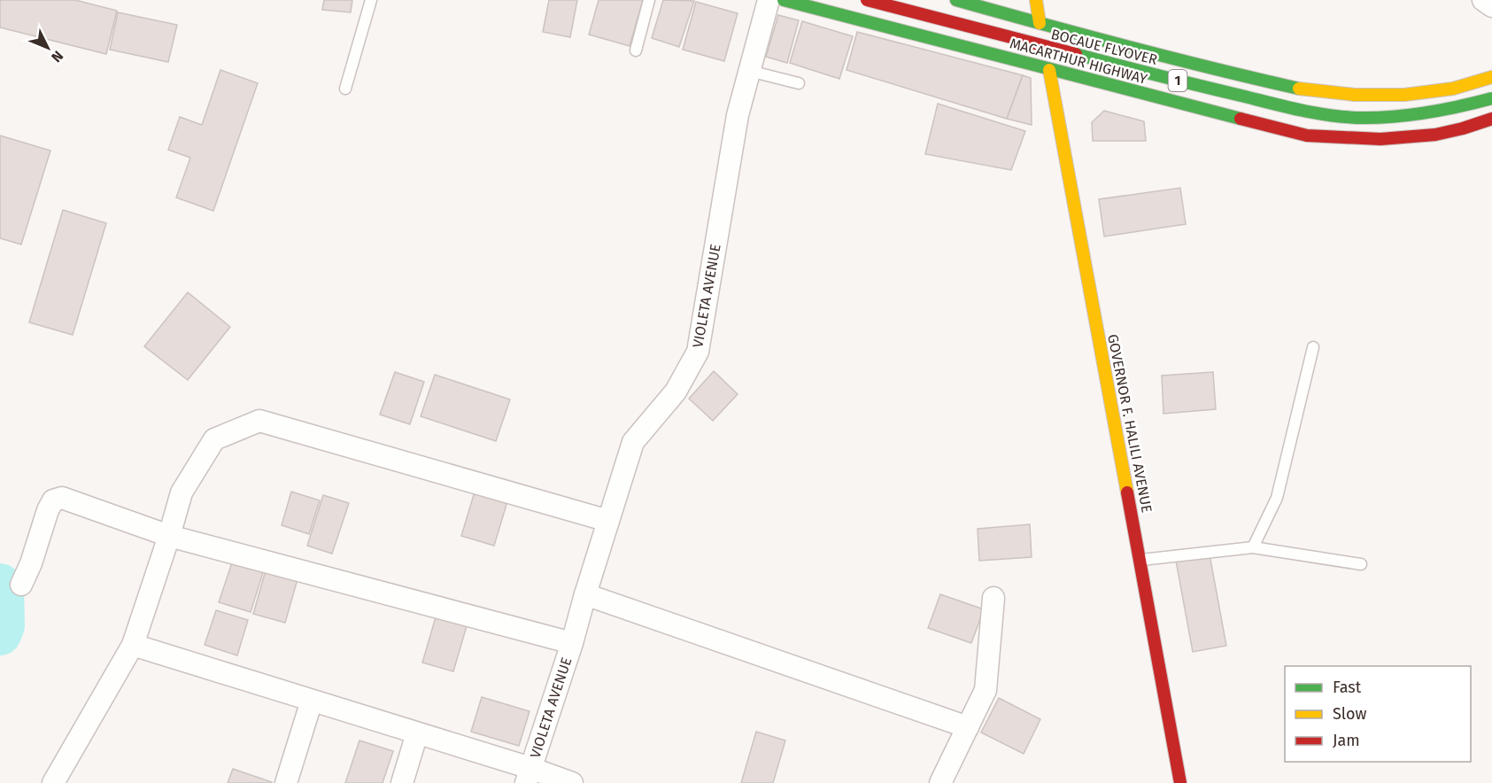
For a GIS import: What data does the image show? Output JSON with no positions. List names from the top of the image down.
{
  "streets": {
    "main road": [
      "BOCAUE FLYOVER",
      "MACARTHUR HIGHWAY",
      "1",
      "GOVERNOR F. HALILI AVENUE"
    ],
    "street": ["VIOLETA AVENUE"]
  },
  "crossings": [
    ["MACARTHUR HIGHWAY", "GOVERNOR F. HALILI AVENUE"]
  ],
  "legend": ["Fast", "Slow", "Jam"],
  "north": "bottom right"
}
